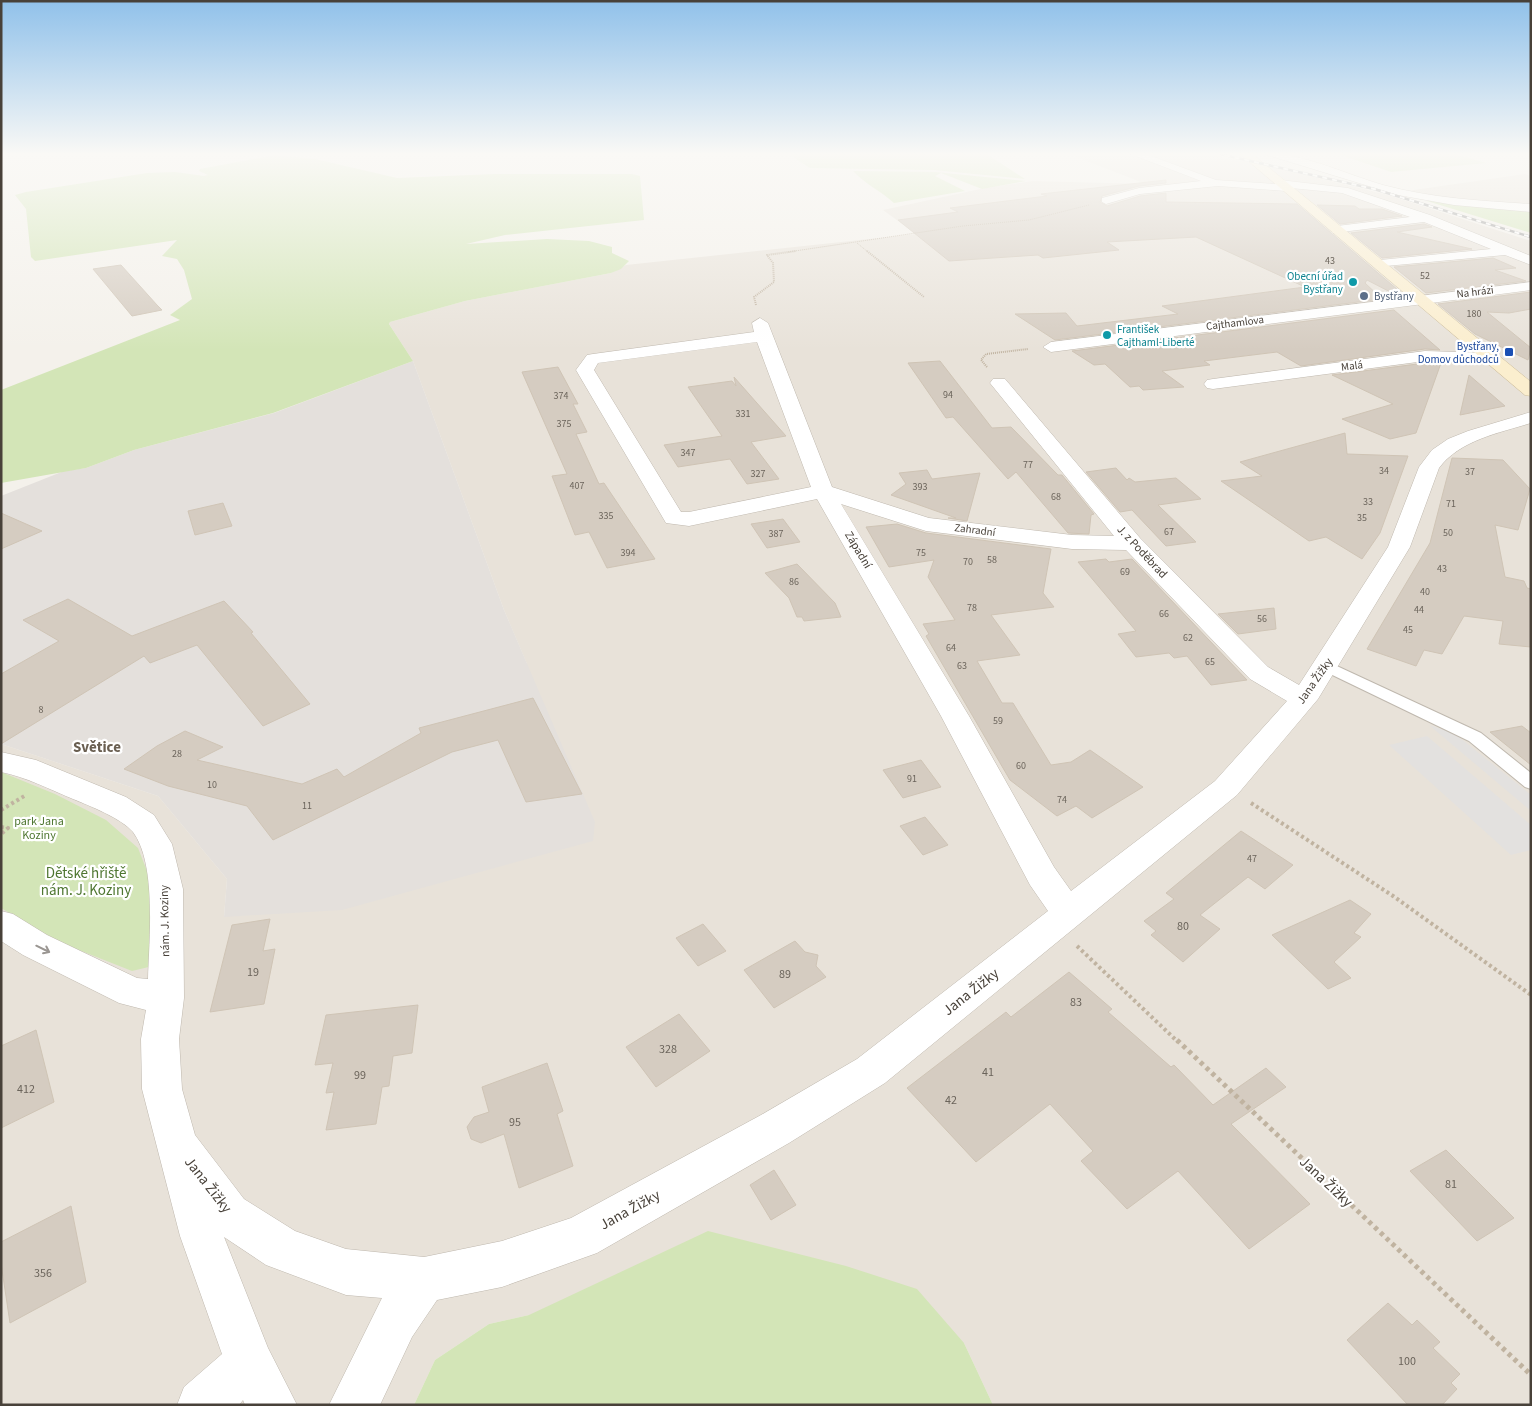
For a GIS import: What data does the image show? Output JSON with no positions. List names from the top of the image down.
{
  "streets": {
    "street": [
      "Na hrázi",
      "Cajthamlova",
      "Malá",
      "Zahradní",
      "Západní",
      "J. z Poděbrad",
      "Jana Žižky",
      "nám. J. Koziny"
    ]
  },
  "crossings": [
    ["Na hrázi", "Cajthamlova"],
    ["Zahradní", "Západní"],
    ["Zahradní", "J. z Poděbrad"],
    ["Západní", "Jana Žižky"],
    ["J. z Poděbrad", "Jana Žižky"],
    ["Jana Žižky", "nám. J. Koziny"]
  ],
  "districts": ["Světice"],
  "parks": ["park Jana Koziny", "Dětské hřiště nám. J. Koziny"],
  "places": {
    "other": ["Obecní úřad Bystřany", "Bystřany", "František Cajthaml-Liberté"],
    "transit": ["Bystřany, Domov důchodců"]
  },
  "house_numbers": [
    "43",
    "52",
    "180",
    "94",
    "374",
    "331",
    "375",
    "347",
    "77",
    "34",
    "37",
    "327",
    "407",
    "393",
    "68",
    "33",
    "71",
    "335",
    "35",
    "67",
    "50",
    "387",
    "394",
    "75",
    "58",
    "70",
    "43",
    "69",
    "86",
    "40",
    "78",
    "44",
    "66",
    "56",
    "45",
    "62",
    "64",
    "65",
    "63",
    "8",
    "59",
    "28",
    "60",
    "91",
    "10",
    "74",
    "11",
    "47",
    "80",
    "19",
    "89",
    "83",
    "328",
    "41",
    "99",
    "412",
    "42",
    "95",
    "81",
    "356",
    "100"
  ]
}
